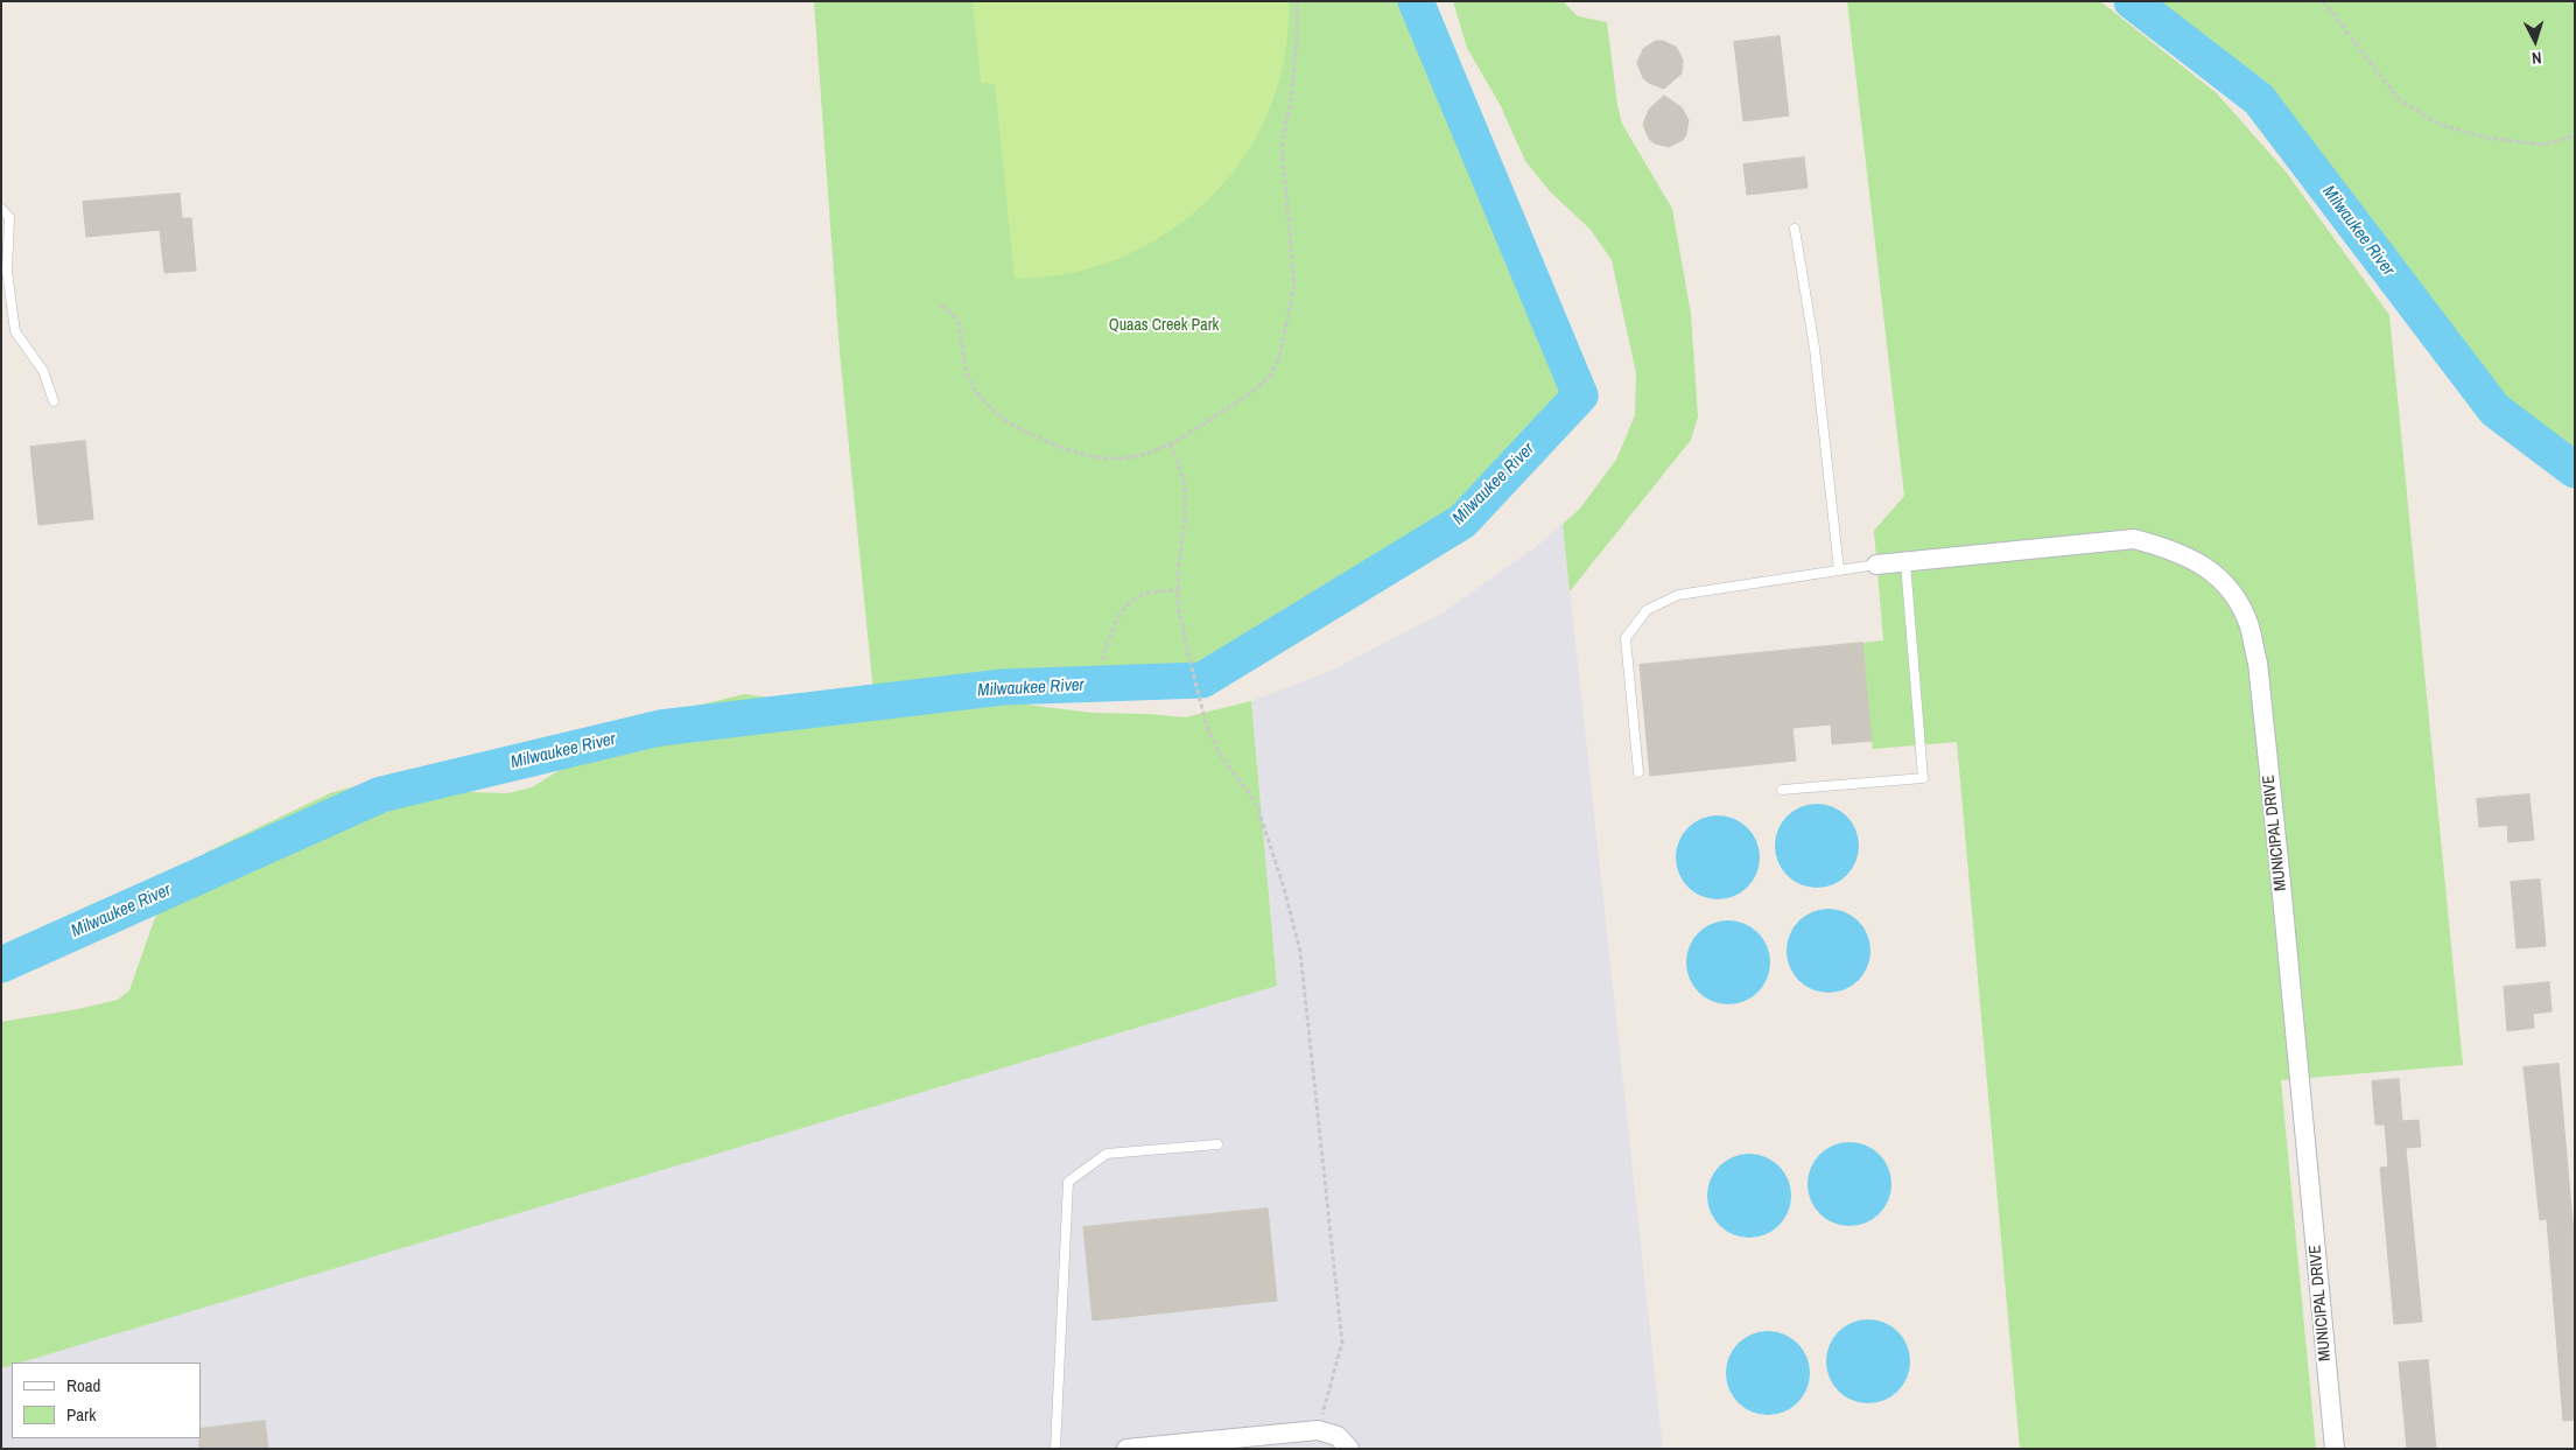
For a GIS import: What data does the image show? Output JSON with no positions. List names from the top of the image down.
{
  "streets": {
    "street": ["MUNICIPAL DRIVE"]
  },
  "water": ["Milwaukee River"],
  "parks": ["Quaas Creek Park"],
  "legend": ["Road", "Park"],
  "north": "bottom"
}
